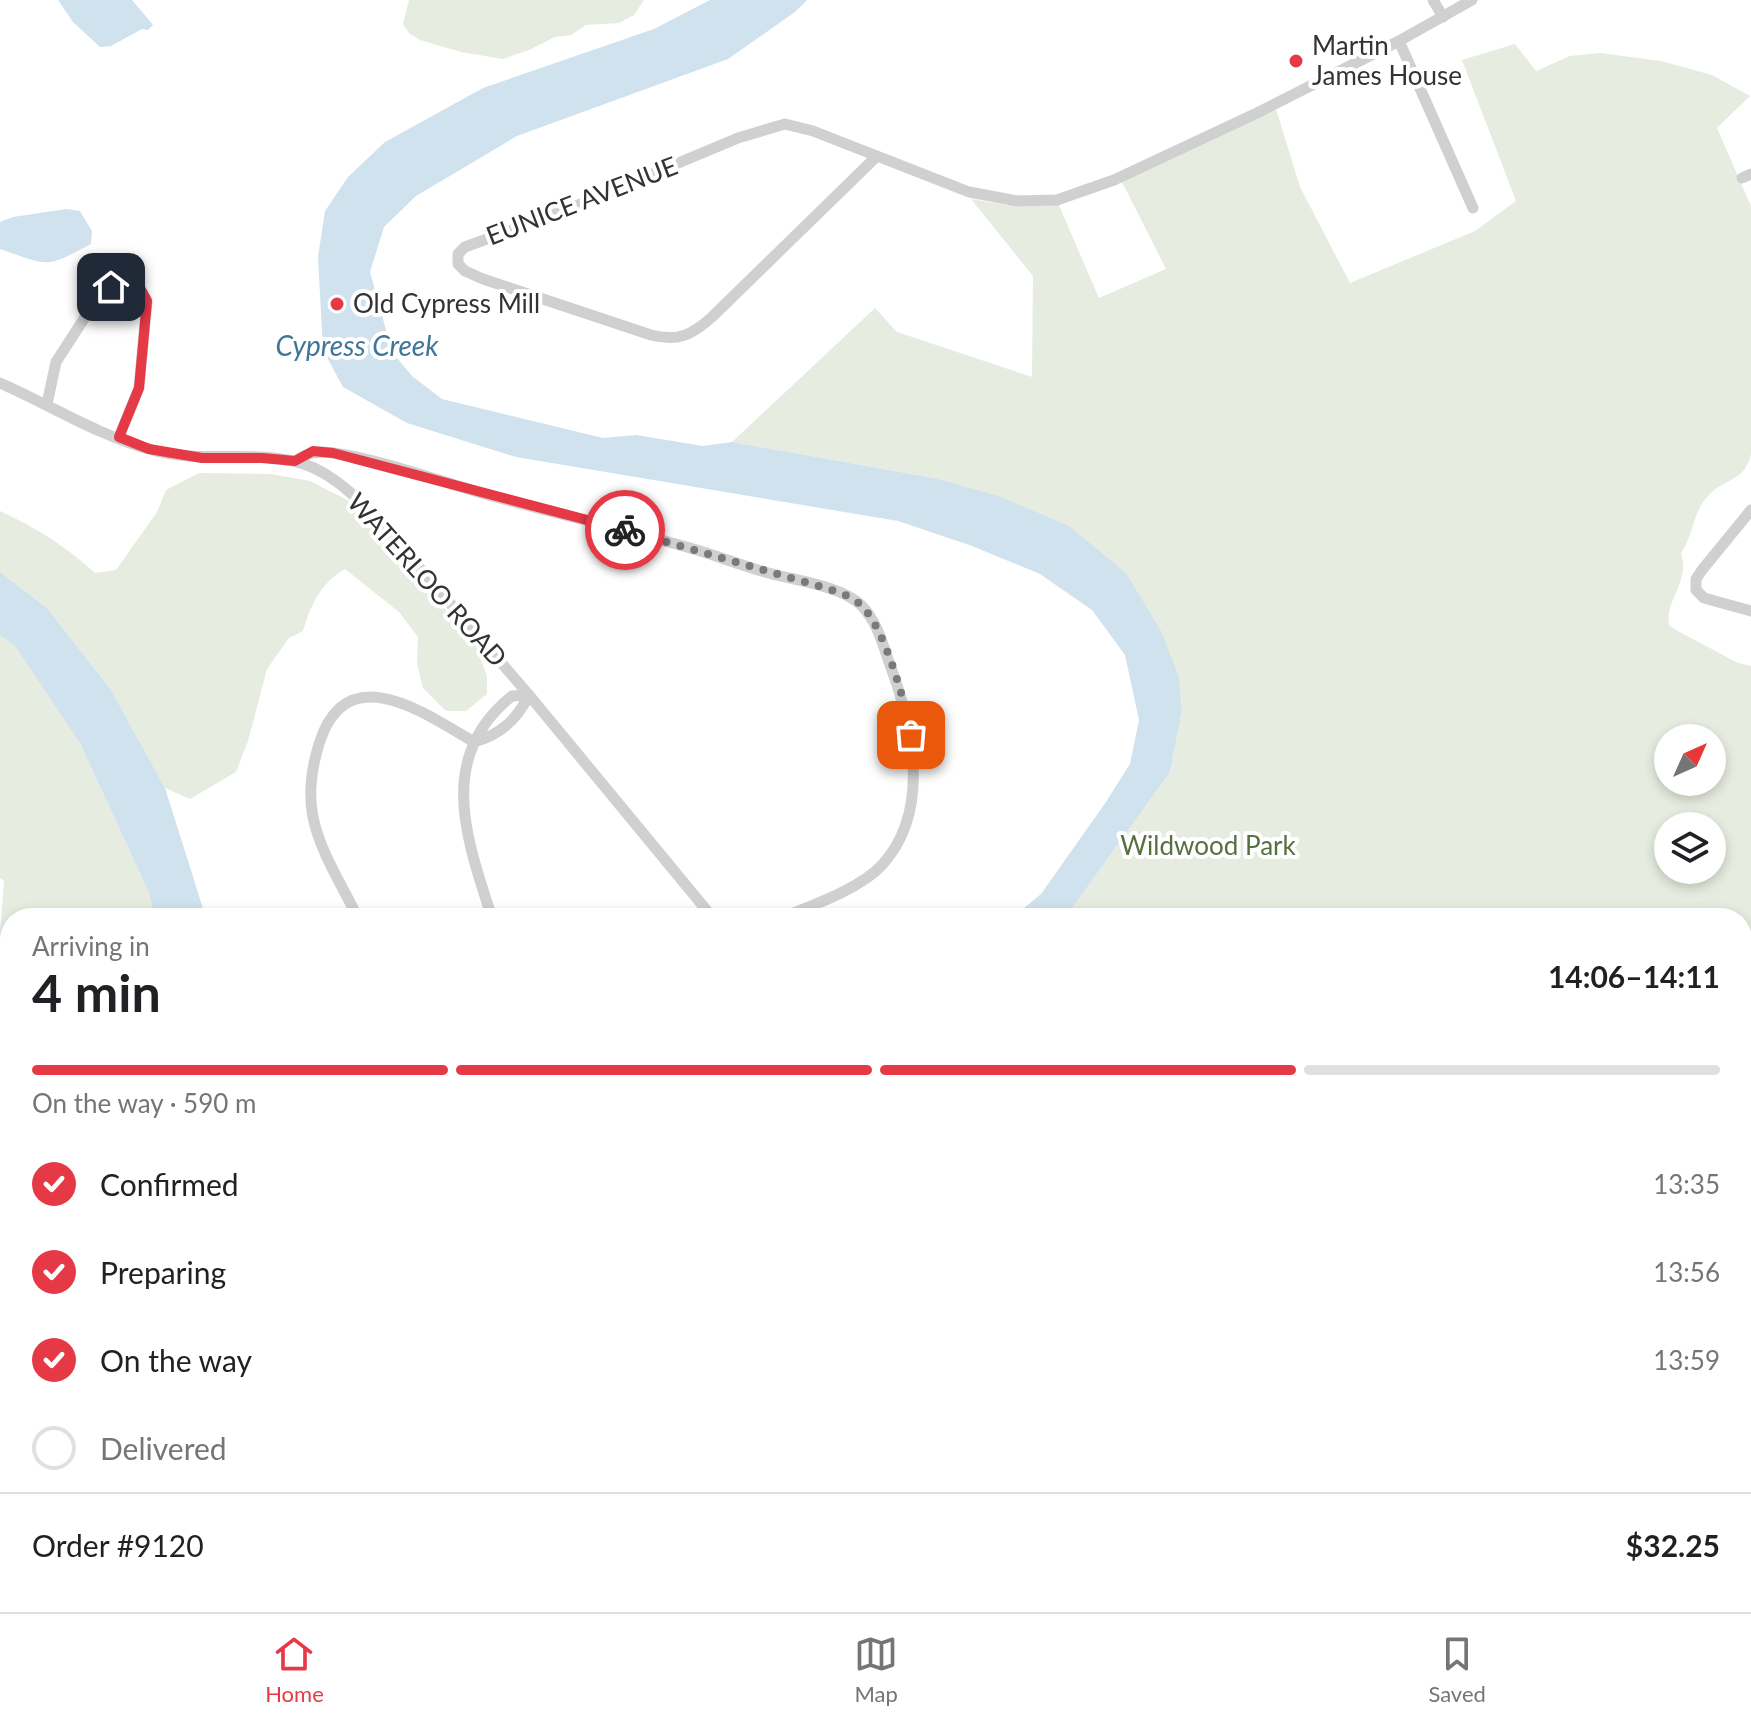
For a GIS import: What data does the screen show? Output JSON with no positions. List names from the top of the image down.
{
  "streets": {
    "street": ["EUNICE AVENUE", "WATERLOO ROAD"]
  },
  "water": ["Cypress Creek"],
  "parks": ["Wildwood Park"],
  "places": ["Martin James House", "Old Cypress Mill"],
  "north": "top right",
  "page": {
    "heading": ["4 min", "Arriving in", "14:06–14:11"],
    "panel": ["Order #9120", "$32.25"],
    "bar": "On the way · 590 m",
    "list": [
      ["Confirmed", "13:35"],
      ["Preparing", "13:56"],
      ["On the way", "13:59"],
      "Delivered"
    ],
    "tabs": ["Home", "Map", "Saved"]
  }
}
